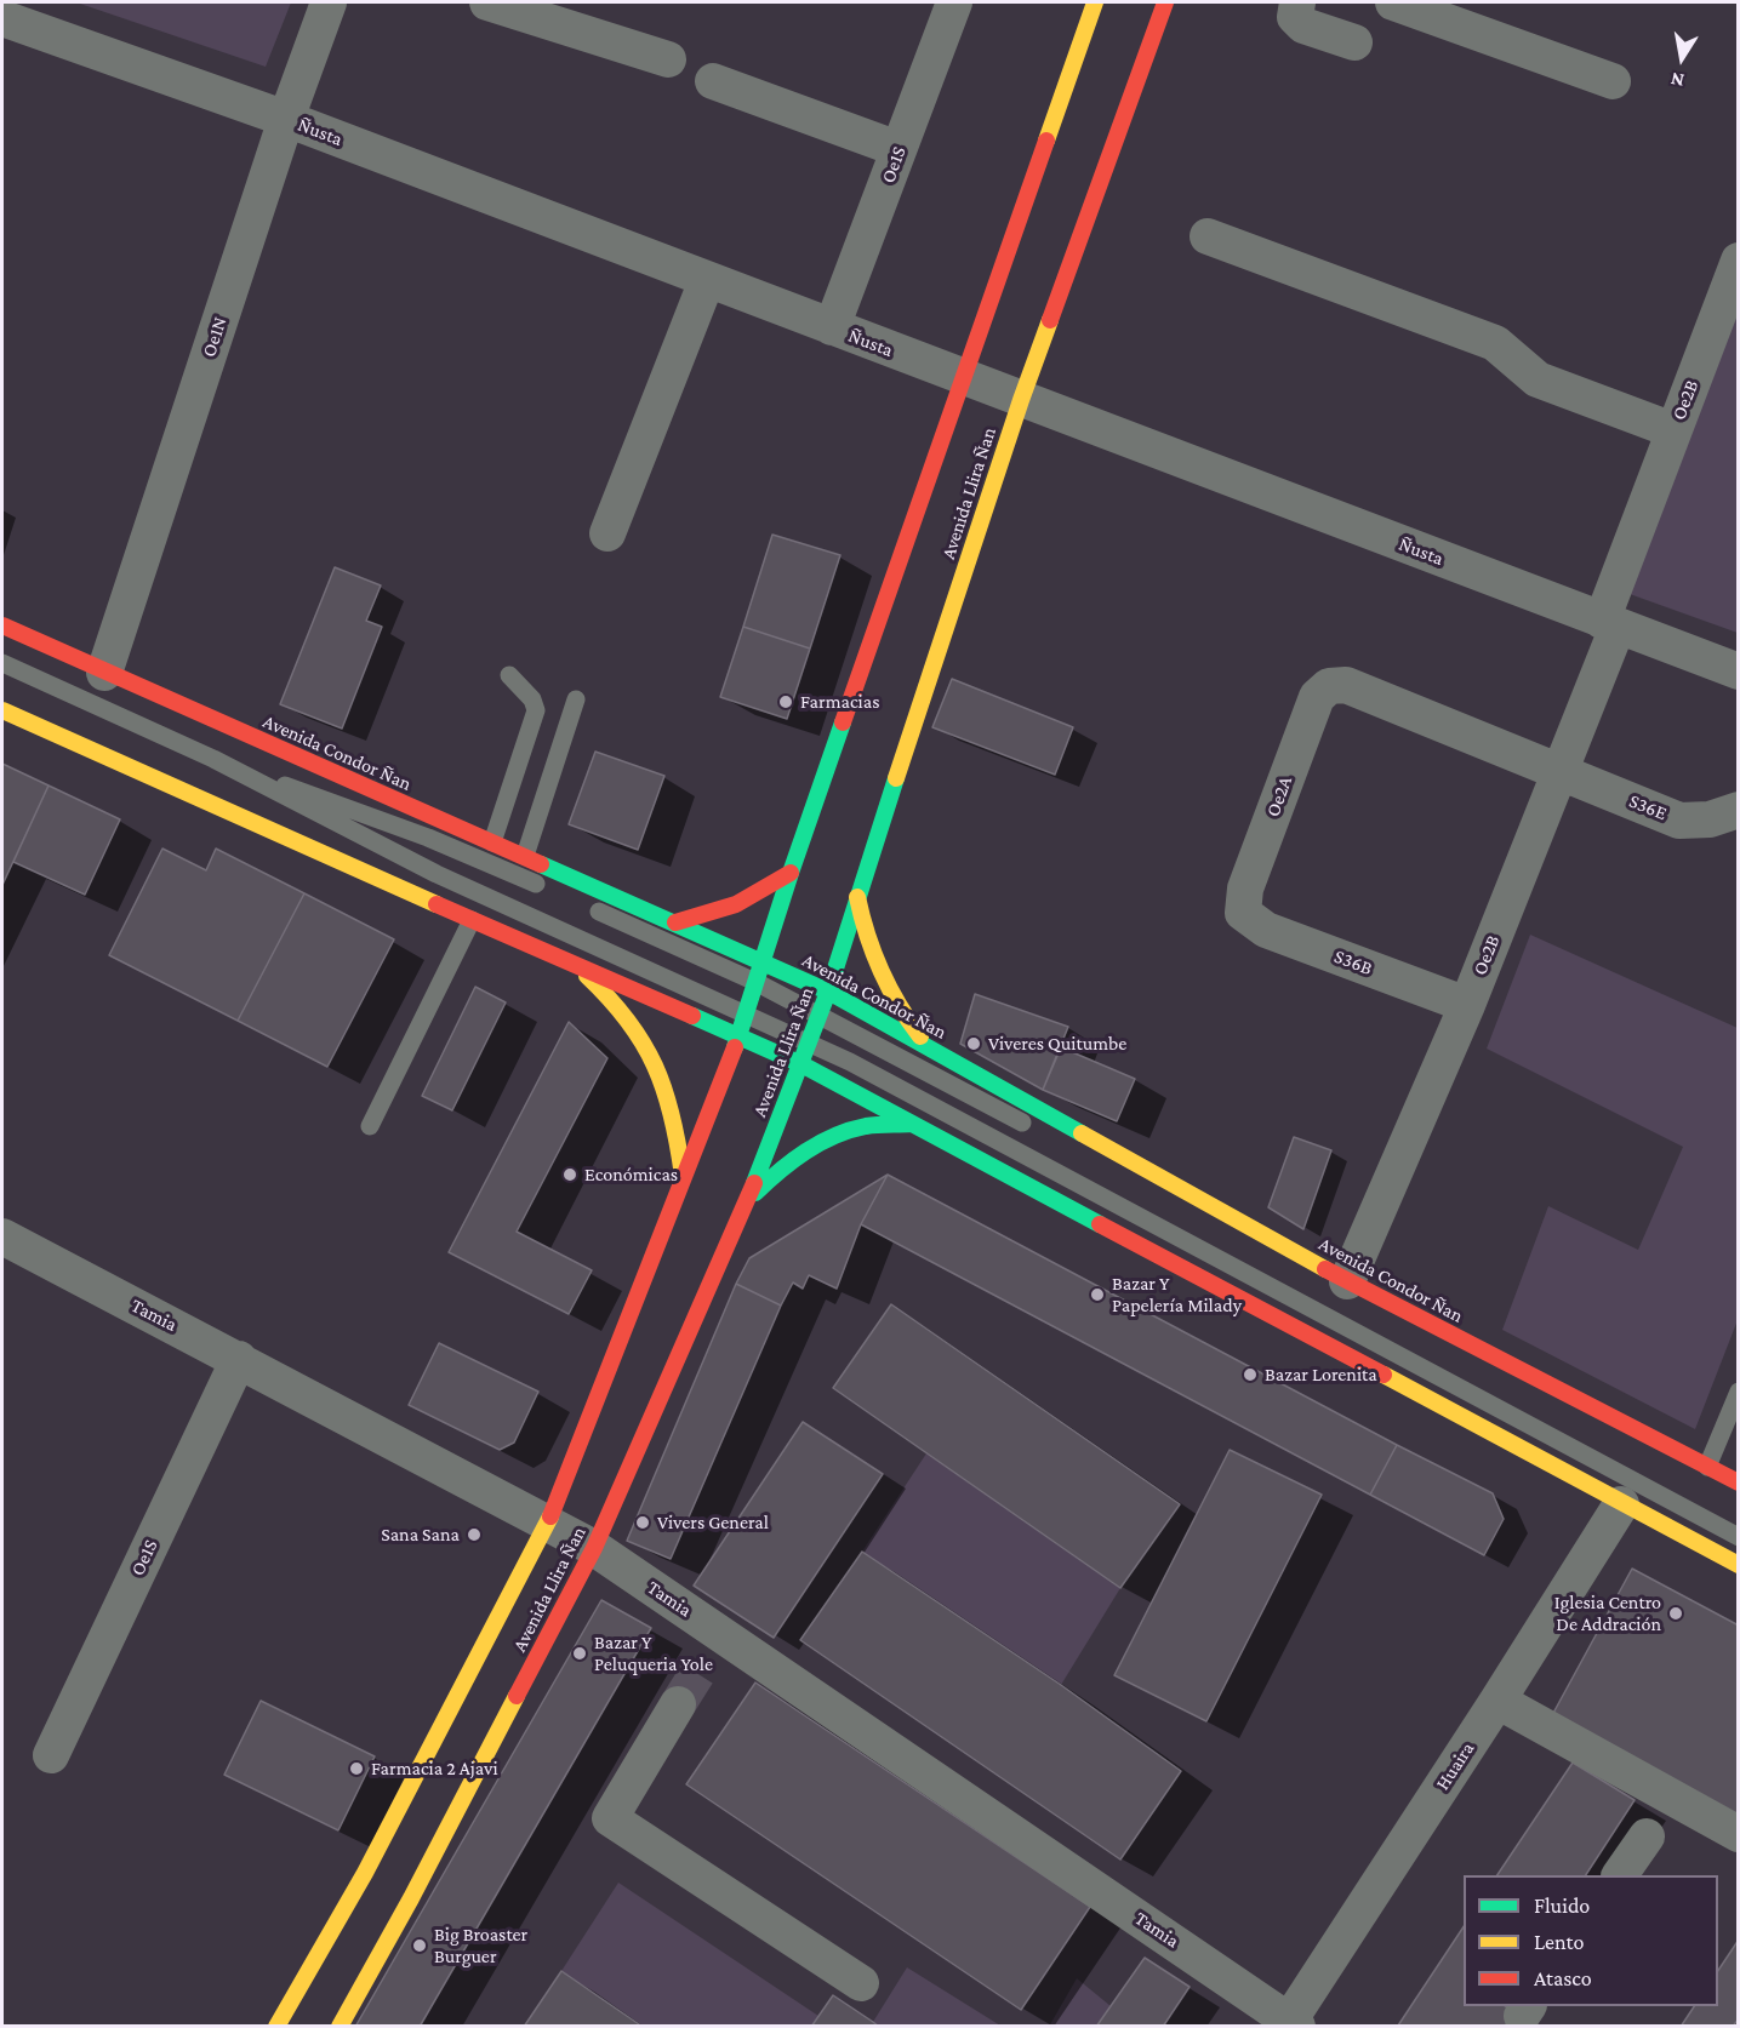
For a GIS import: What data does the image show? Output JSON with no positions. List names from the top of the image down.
{
  "streets": {
    "main road": ["Avenida Llira Ñan", "Avenida Condor Ñan"],
    "street": [
      "Ñusta",
      "Oe1S",
      "Oe1N",
      "Oe2B",
      "Oe2A",
      "S36E",
      "S36B",
      "Tamia",
      "Huaira"
    ]
  },
  "crossings": [
    ["Ñusta", "Oe1S"],
    ["Ñusta", "Oe1N"],
    ["Ñusta", "Oe2B"],
    ["Ñusta", "Avenida Llira Ñan"],
    ["Oe1S", "Tamia"],
    ["Oe1N", "Avenida Condor Ñan"],
    ["Oe2B", "Avenida Condor Ñan"],
    ["Oe2B", "S36E"],
    ["Oe2B", "S36B"],
    ["Avenida Llira Ñan", "Avenida Condor Ñan"],
    ["Avenida Llira Ñan", "Tamia"],
    ["Oe2A", "S36E"],
    ["Oe2A", "S36B"],
    ["Tamia", "Huaira"]
  ],
  "places": [
    "Farmacias",
    "Viveres Quitumbe",
    "Económicas",
    "Bazar Y Papelería Milady",
    "Bazar Lorenita",
    "Vivers General",
    "Sana Sana",
    "Iglesia Centro De Addración",
    "Bazar Y Peluqueria Yole",
    "Farmacia 2 Ajavi",
    "Big Broaster Burguer"
  ],
  "legend": ["Fluido", "Lento", "Atasco"],
  "north": "bottom"
}
